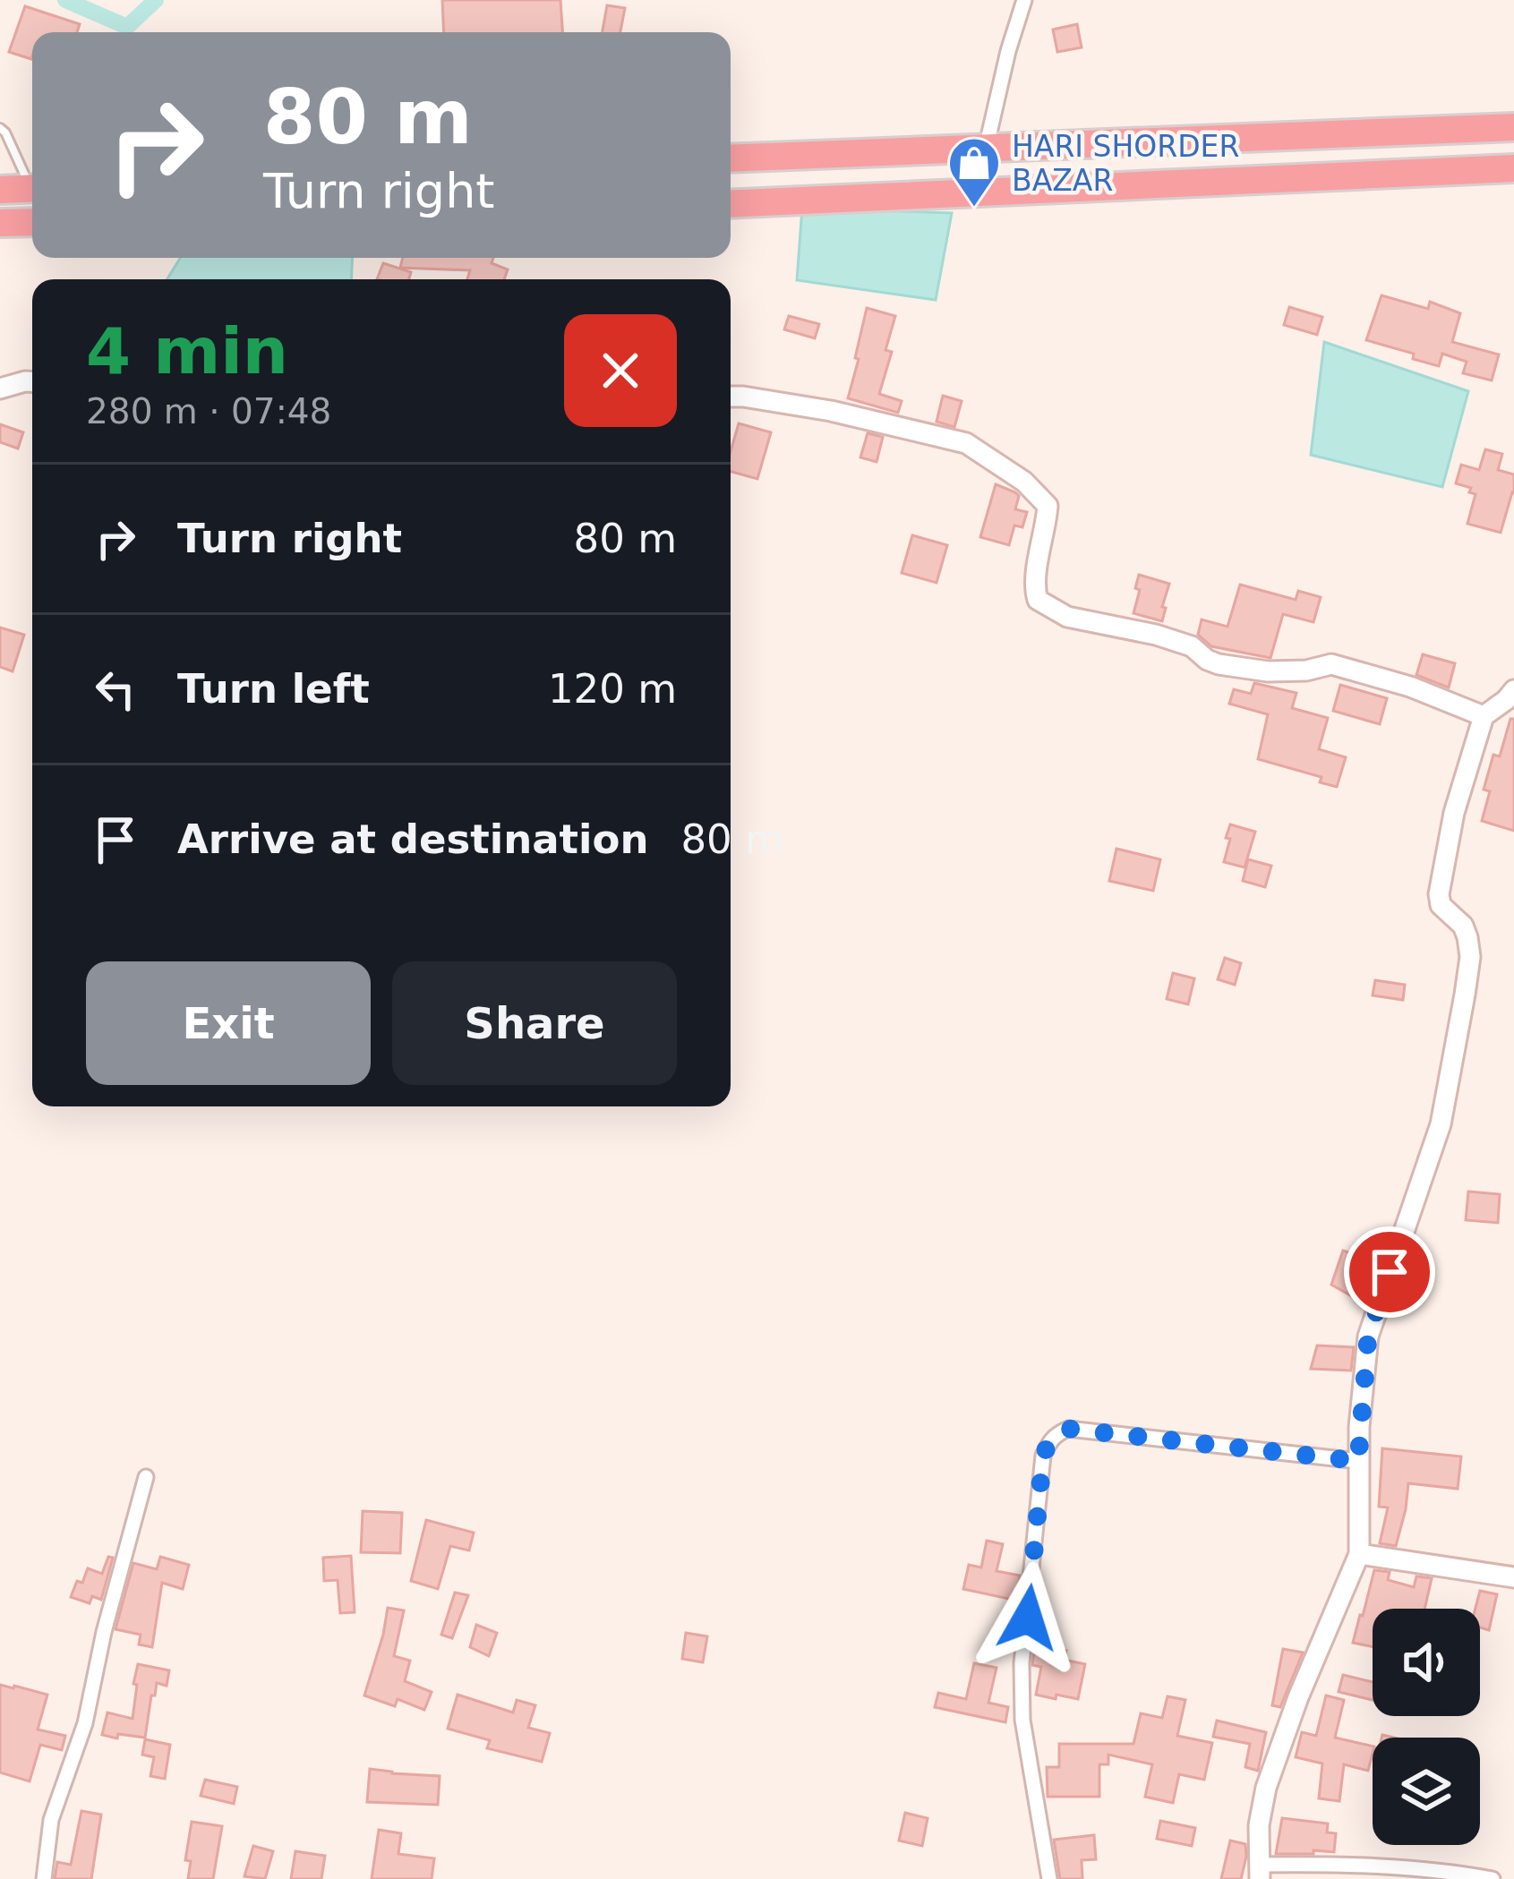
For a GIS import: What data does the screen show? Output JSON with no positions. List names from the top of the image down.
{
  "places": {
    "shop": ["HARI SHORDER BAZAR"]
  },
  "page": {
    "turn": ["80 m", "Turn right"],
    "heading": ["4 min", "280 m · 07:48"],
    "list": [
      {
        "name": "Turn right",
        "value": "80 m"
      },
      {
        "name": "Turn left",
        "value": "120 m"
      },
      {
        "name": "Arrive at destination",
        "value": "80 m"
      }
    ],
    "buttons": ["Exit", "Share"]
  }
}
